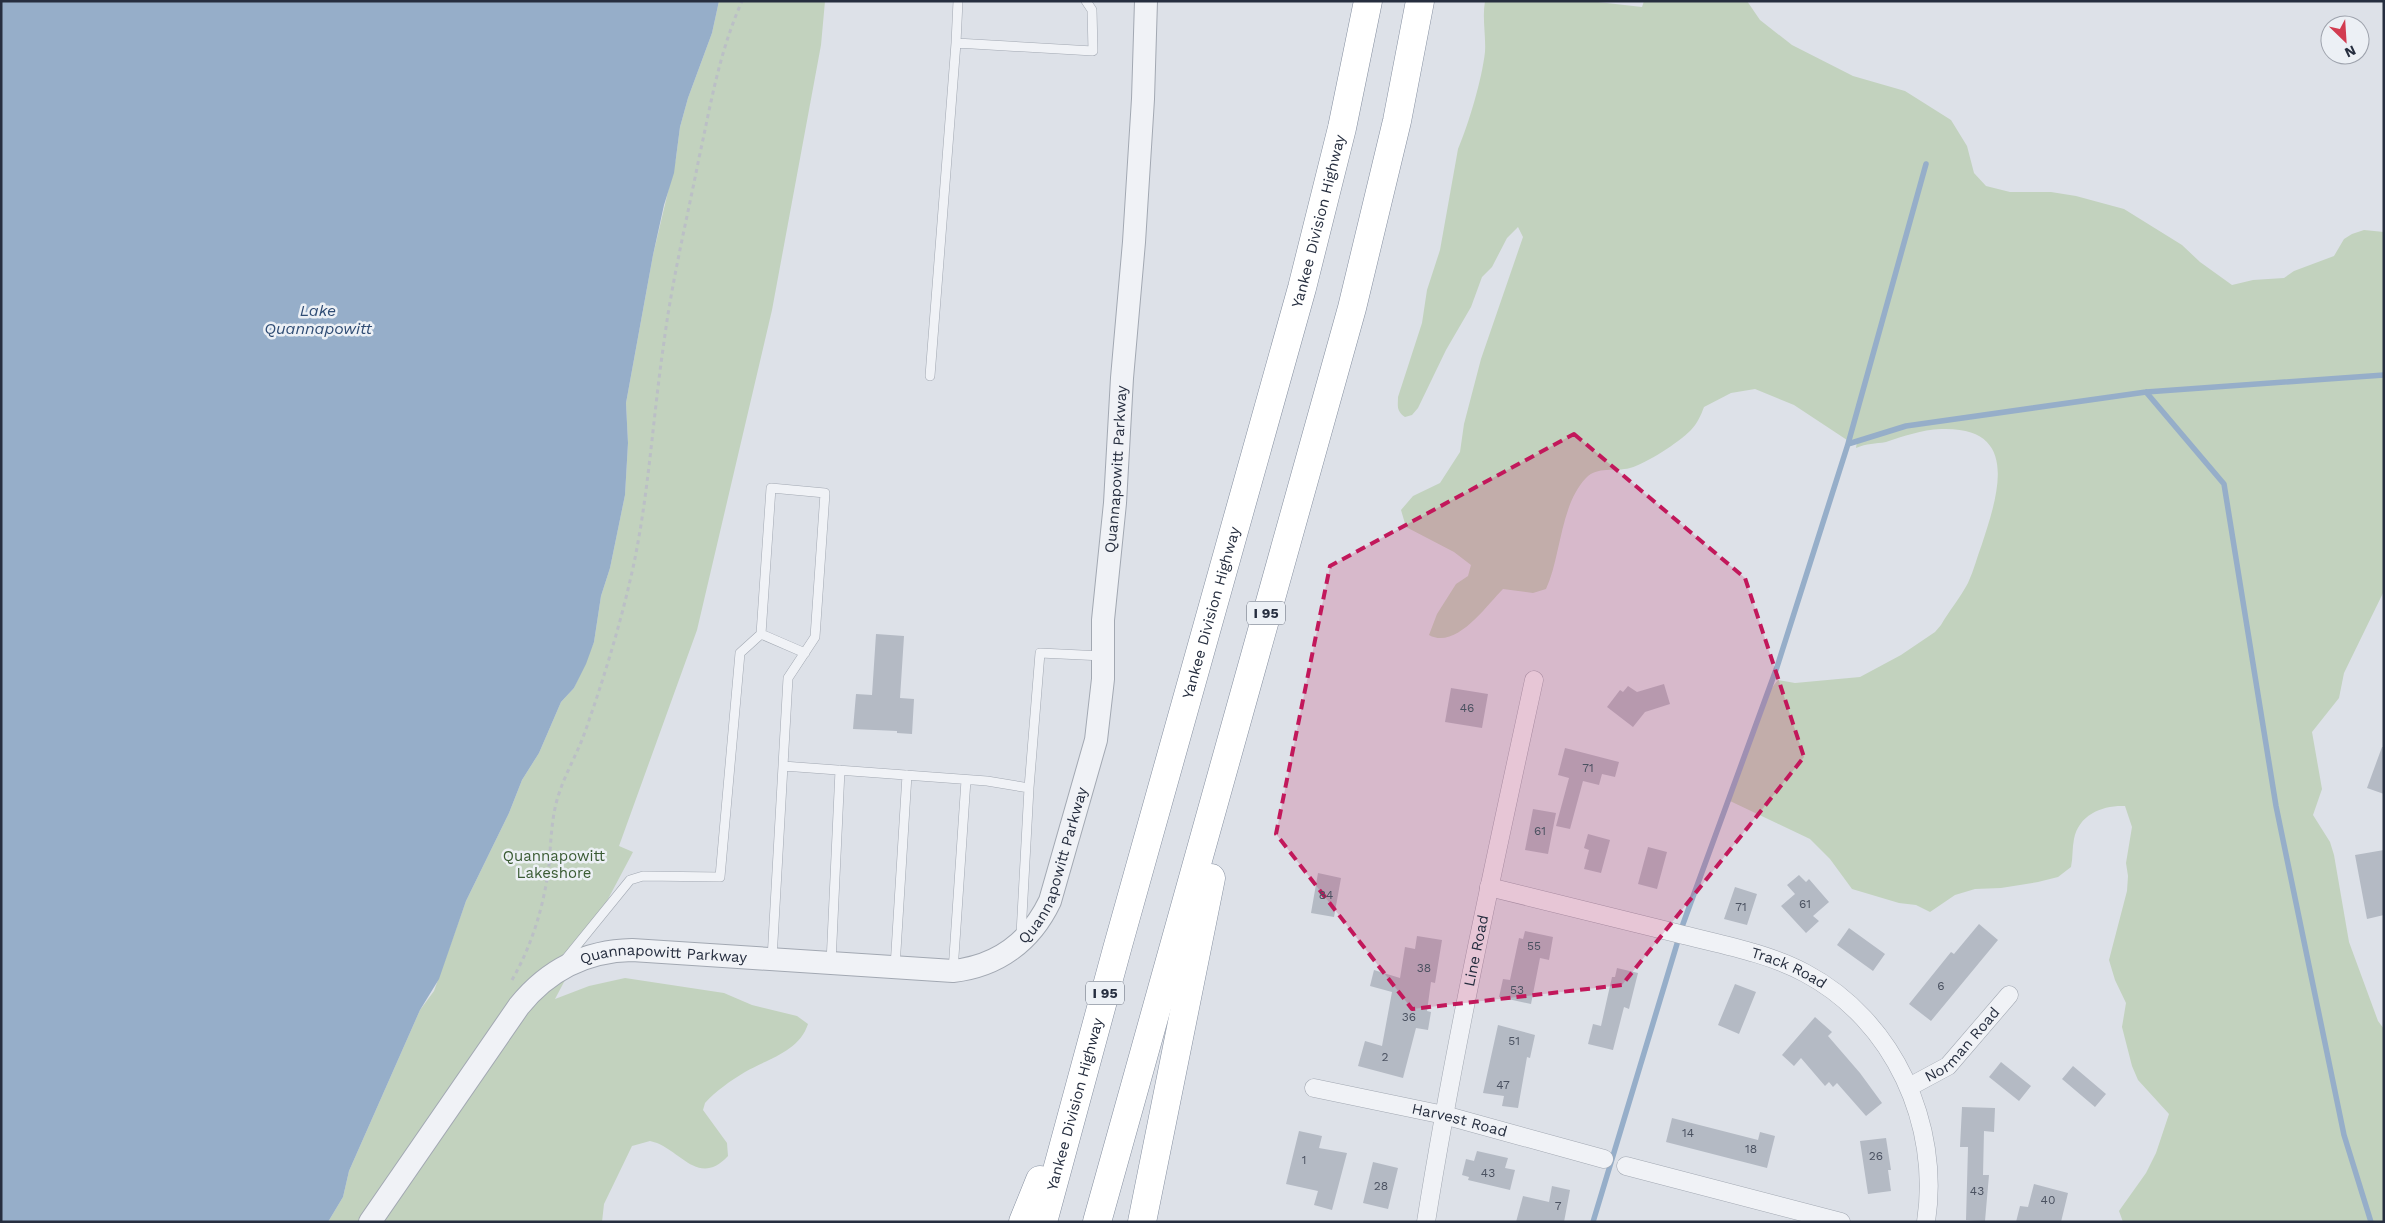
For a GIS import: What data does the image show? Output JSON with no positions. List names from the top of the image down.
{
  "streets": {
    "highway": ["Yankee Division Highway", "I 95"],
    "street": [
      "Quannapowitt Parkway",
      "Line Road",
      "Track Road",
      "Norman Road",
      "Harvest Road"
    ]
  },
  "crossings": [
    ["Line Road", "Track Road"],
    ["Line Road", "Harvest Road"],
    ["Track Road", "Norman Road"]
  ],
  "water": ["Lake Quannapowitt"],
  "parks": ["Quannapowitt Lakeshore"],
  "house_numbers": [
    "46",
    "71",
    "61",
    "84",
    "61",
    "71",
    "55",
    "38",
    "6",
    "53",
    "36",
    "51",
    "2",
    "47",
    "14",
    "18",
    "26",
    "1",
    "43",
    "28",
    "43",
    "40",
    "7"
  ],
  "north": "bottom right"
}
